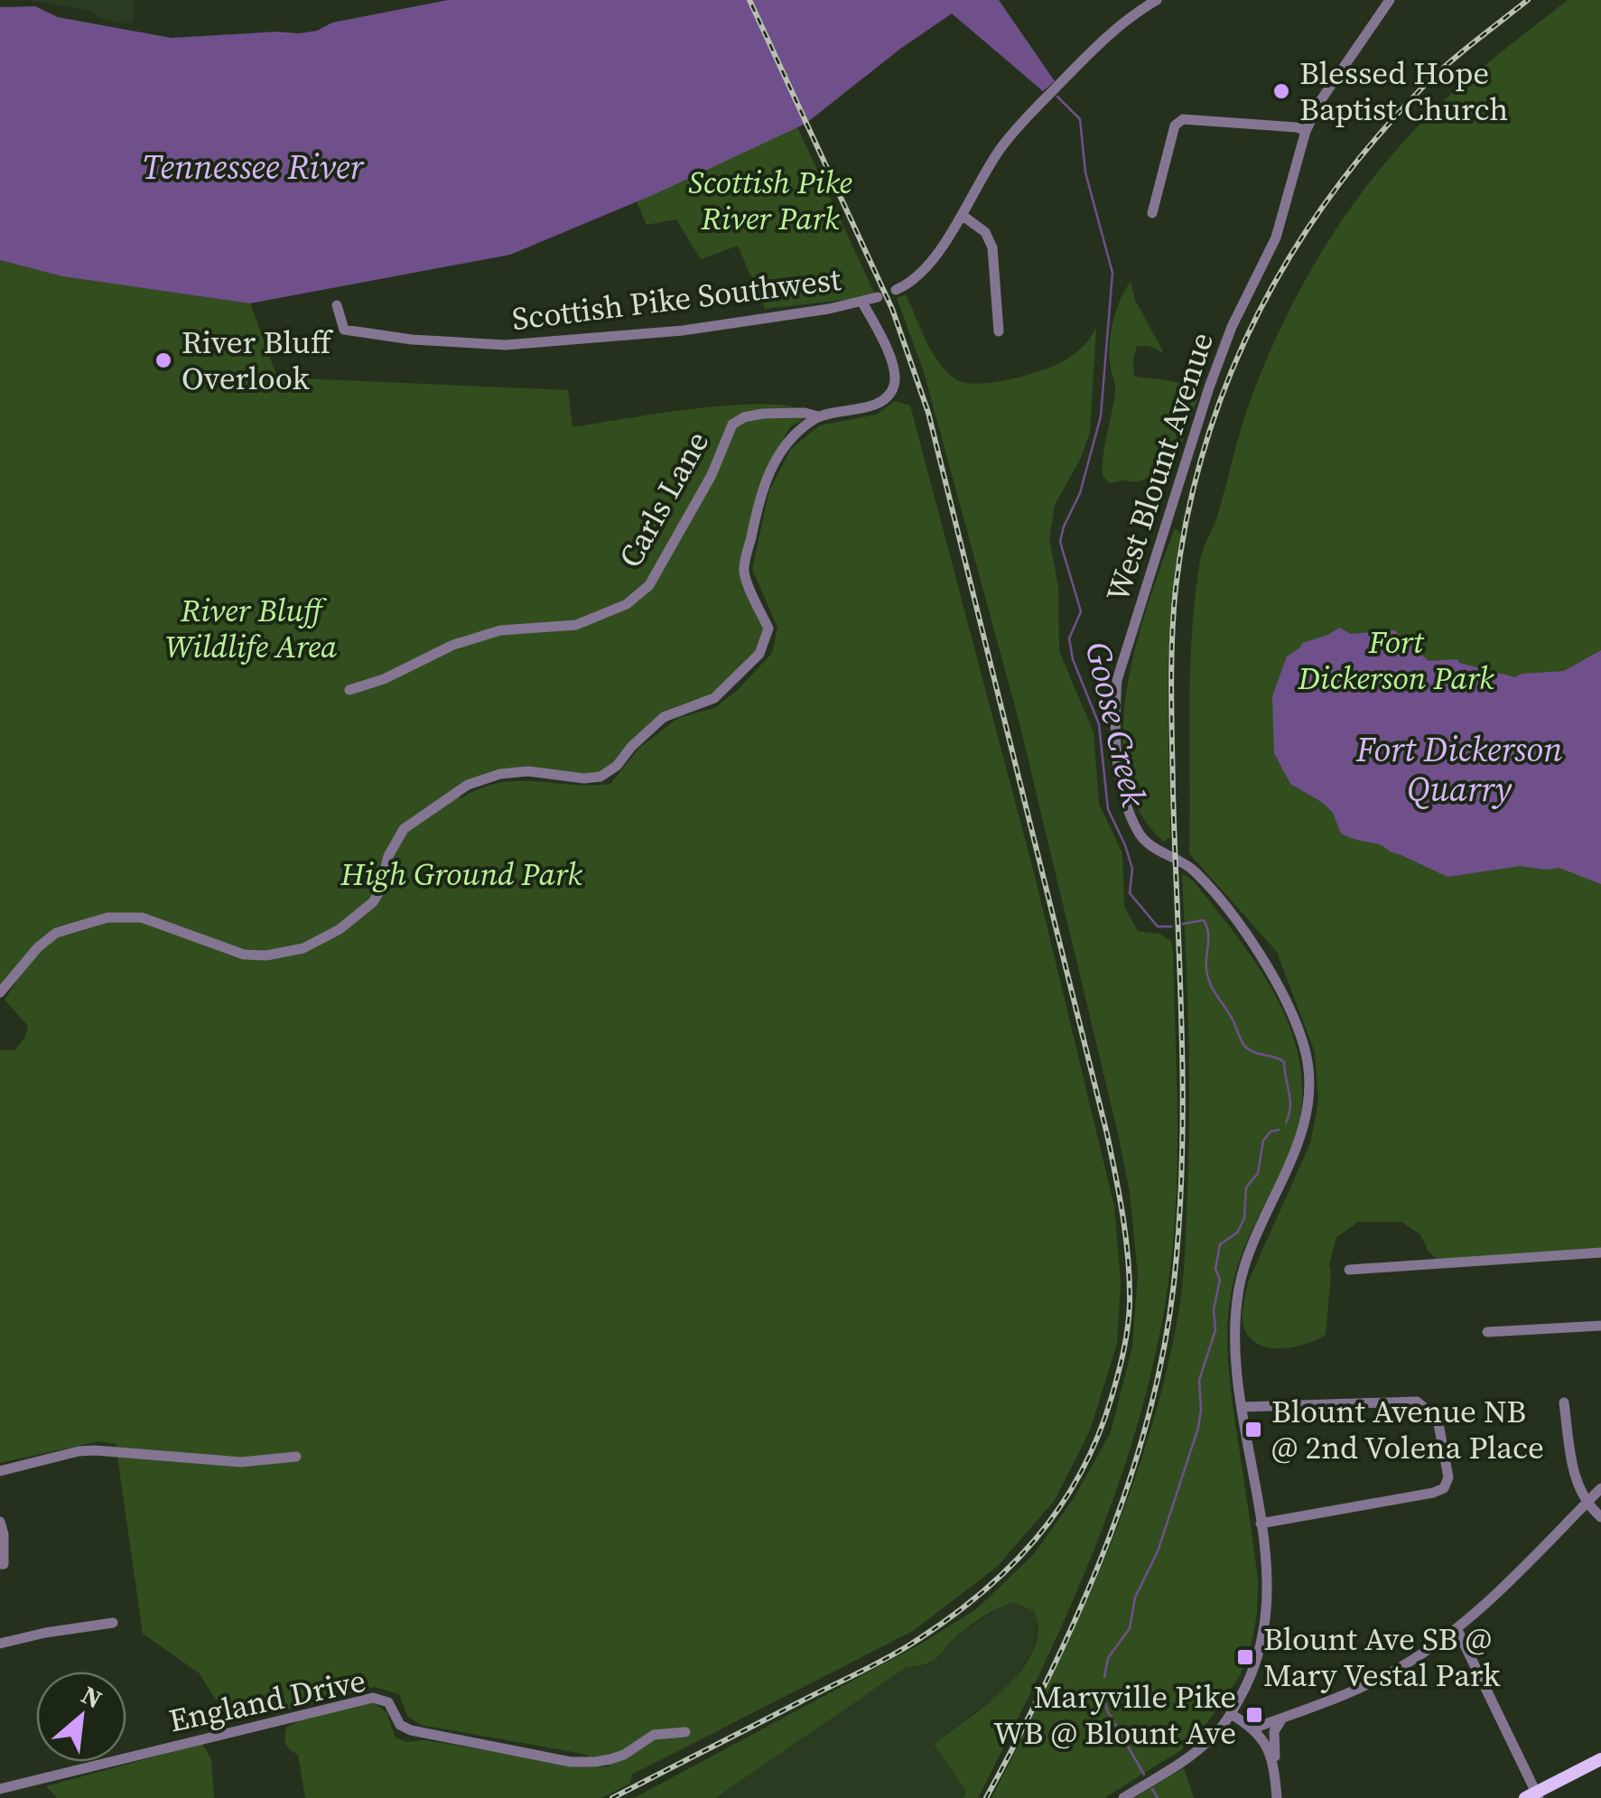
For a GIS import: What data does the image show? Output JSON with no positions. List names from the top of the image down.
{
  "streets": {
    "street": [
      "Scottish Pike Southwest",
      "West Blount Avenue",
      "Carls Lane",
      "England Drive"
    ]
  },
  "water": ["Tennessee River", "Goose Creek", "Fort Dickerson Quarry"],
  "parks": [
    "Scottish Pike River Park",
    "River Bluff Wildlife Area",
    "Fort Dickerson Park",
    "High Ground Park"
  ],
  "places": {
    "other": ["Blessed Hope Baptist Church", "River Bluff Overlook"],
    "transit": ["Blount Avenue NB @ 2nd Volena Place", "Blount Ave SB @ Mary Vestal Park", "Maryville Pike WB @ Blount Ave"]
  },
  "north": "top right"
}
